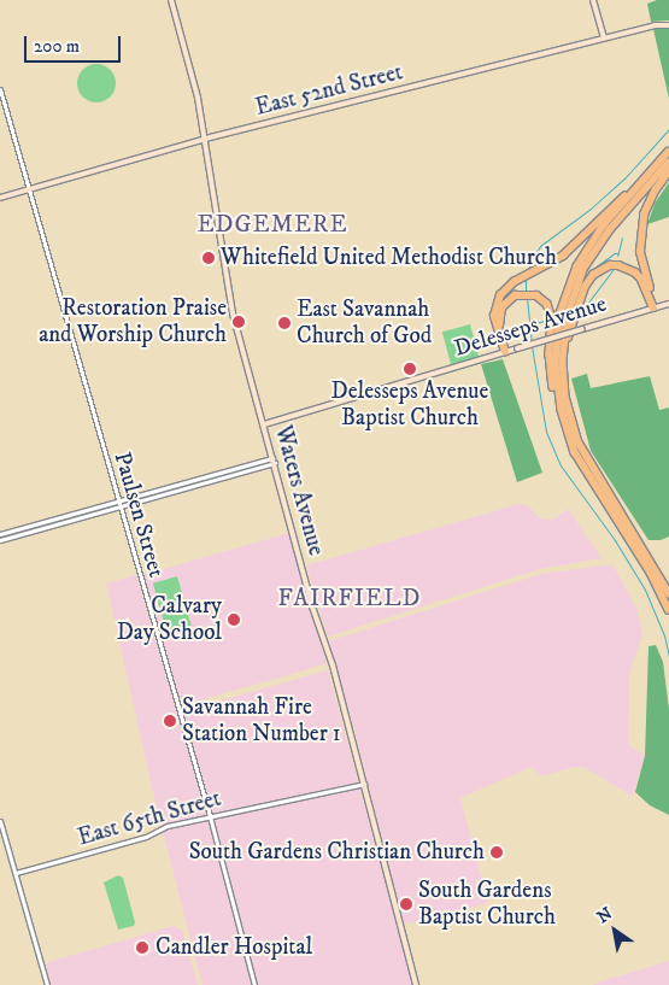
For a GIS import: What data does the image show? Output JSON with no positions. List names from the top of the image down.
{
  "streets": {
    "main road": ["East 52nd Street", "Delesseps Avenue", "Waters Avenue"],
    "street": ["Paulsen Street", "East 65th Street"]
  },
  "crossings": [
    ["East 52nd Street", "Waters Avenue"],
    ["East 52nd Street", "Paulsen Street"],
    ["Delesseps Avenue", "Waters Avenue"],
    ["Waters Avenue", "East 65th Street"],
    ["Paulsen Street", "East 65th Street"]
  ],
  "districts": ["EDGEMERE", "FAIRFIELD"],
  "places": [
    "Whitefield United Methodist Church",
    "Restoration Praise and Worship Church",
    "East Savannah Church of God",
    "Delesseps Avenue Baptist Church",
    "Calvary Day School",
    "Savannah Fire Station Number 1",
    "South Gardens Christian Church",
    "South Gardens Baptist Church",
    "Candler Hospital"
  ],
  "scale_bar": "200 m",
  "north": "top left"
}
